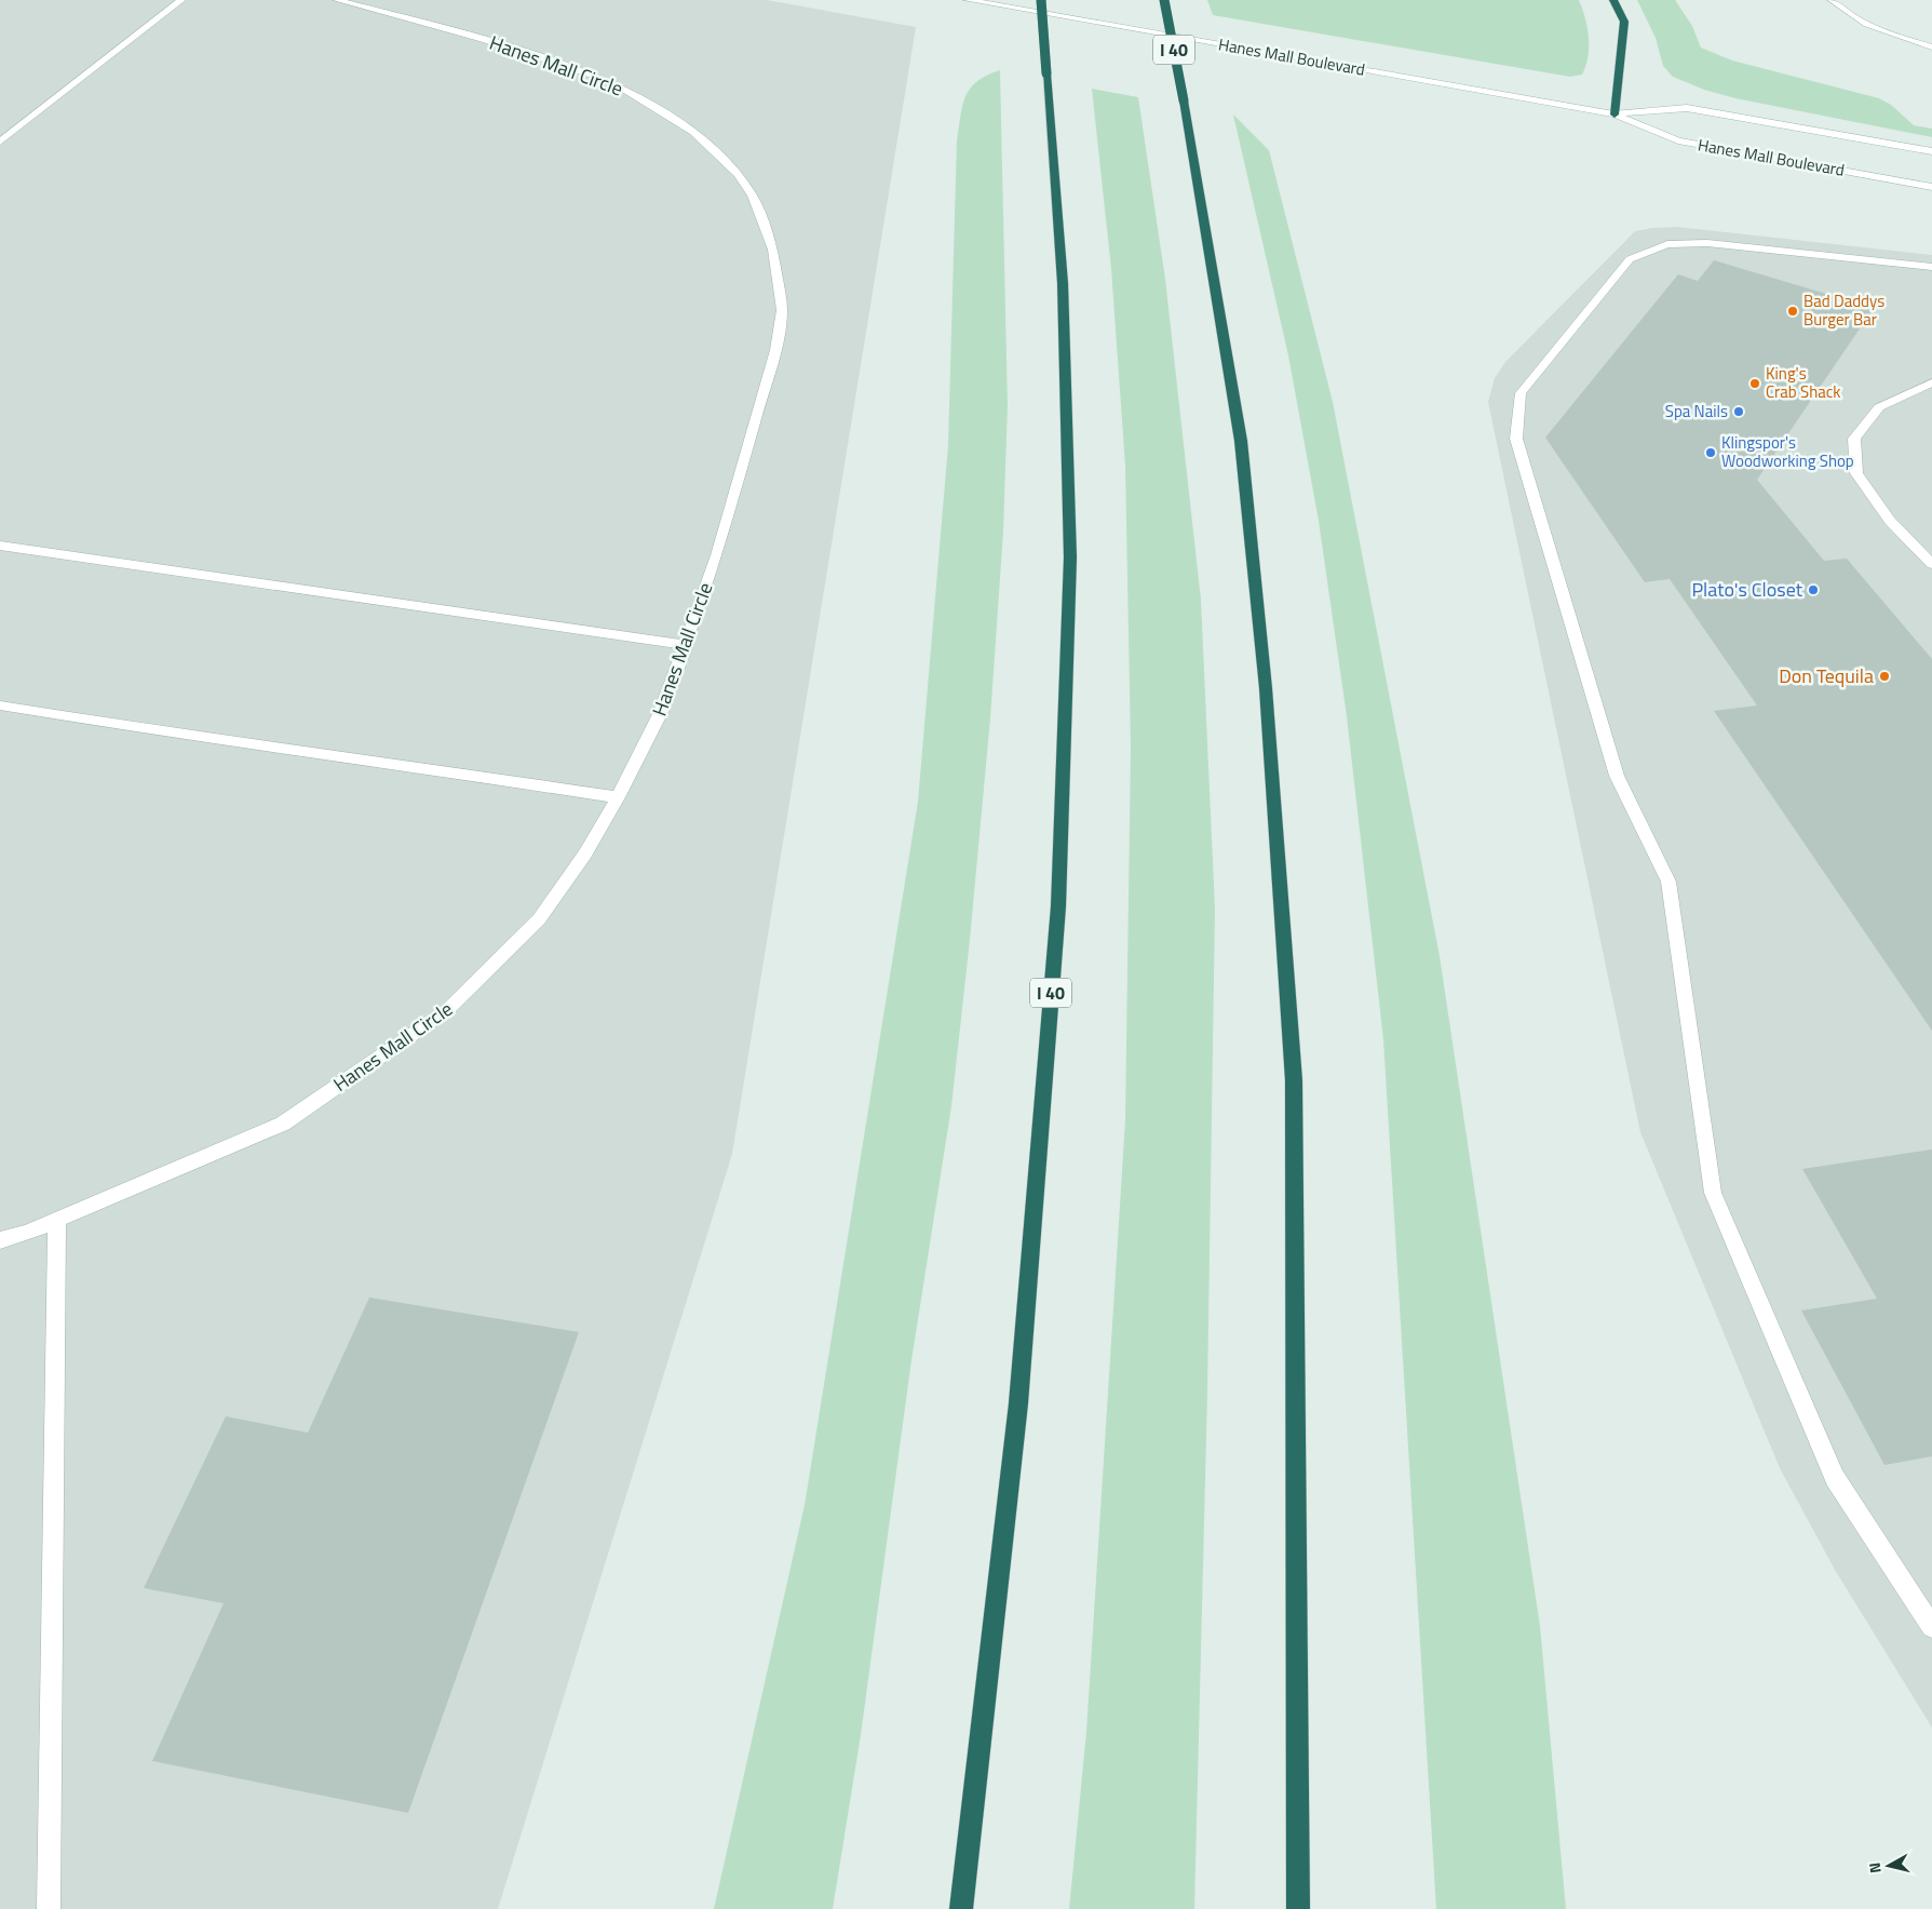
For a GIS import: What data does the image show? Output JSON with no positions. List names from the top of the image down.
{
  "streets": {
    "highway": ["I 40"],
    "main road": ["Hanes Mall Boulevard", "Hanes Mall Circle"]
  },
  "places": [
    "Bad Daddys Burger Bar",
    "King's Crab Shack",
    "Spa Nails",
    "Klingspor's Woodworking Shop",
    "Plato's Closet",
    "Don Tequila"
  ],
  "north": "left"
}
